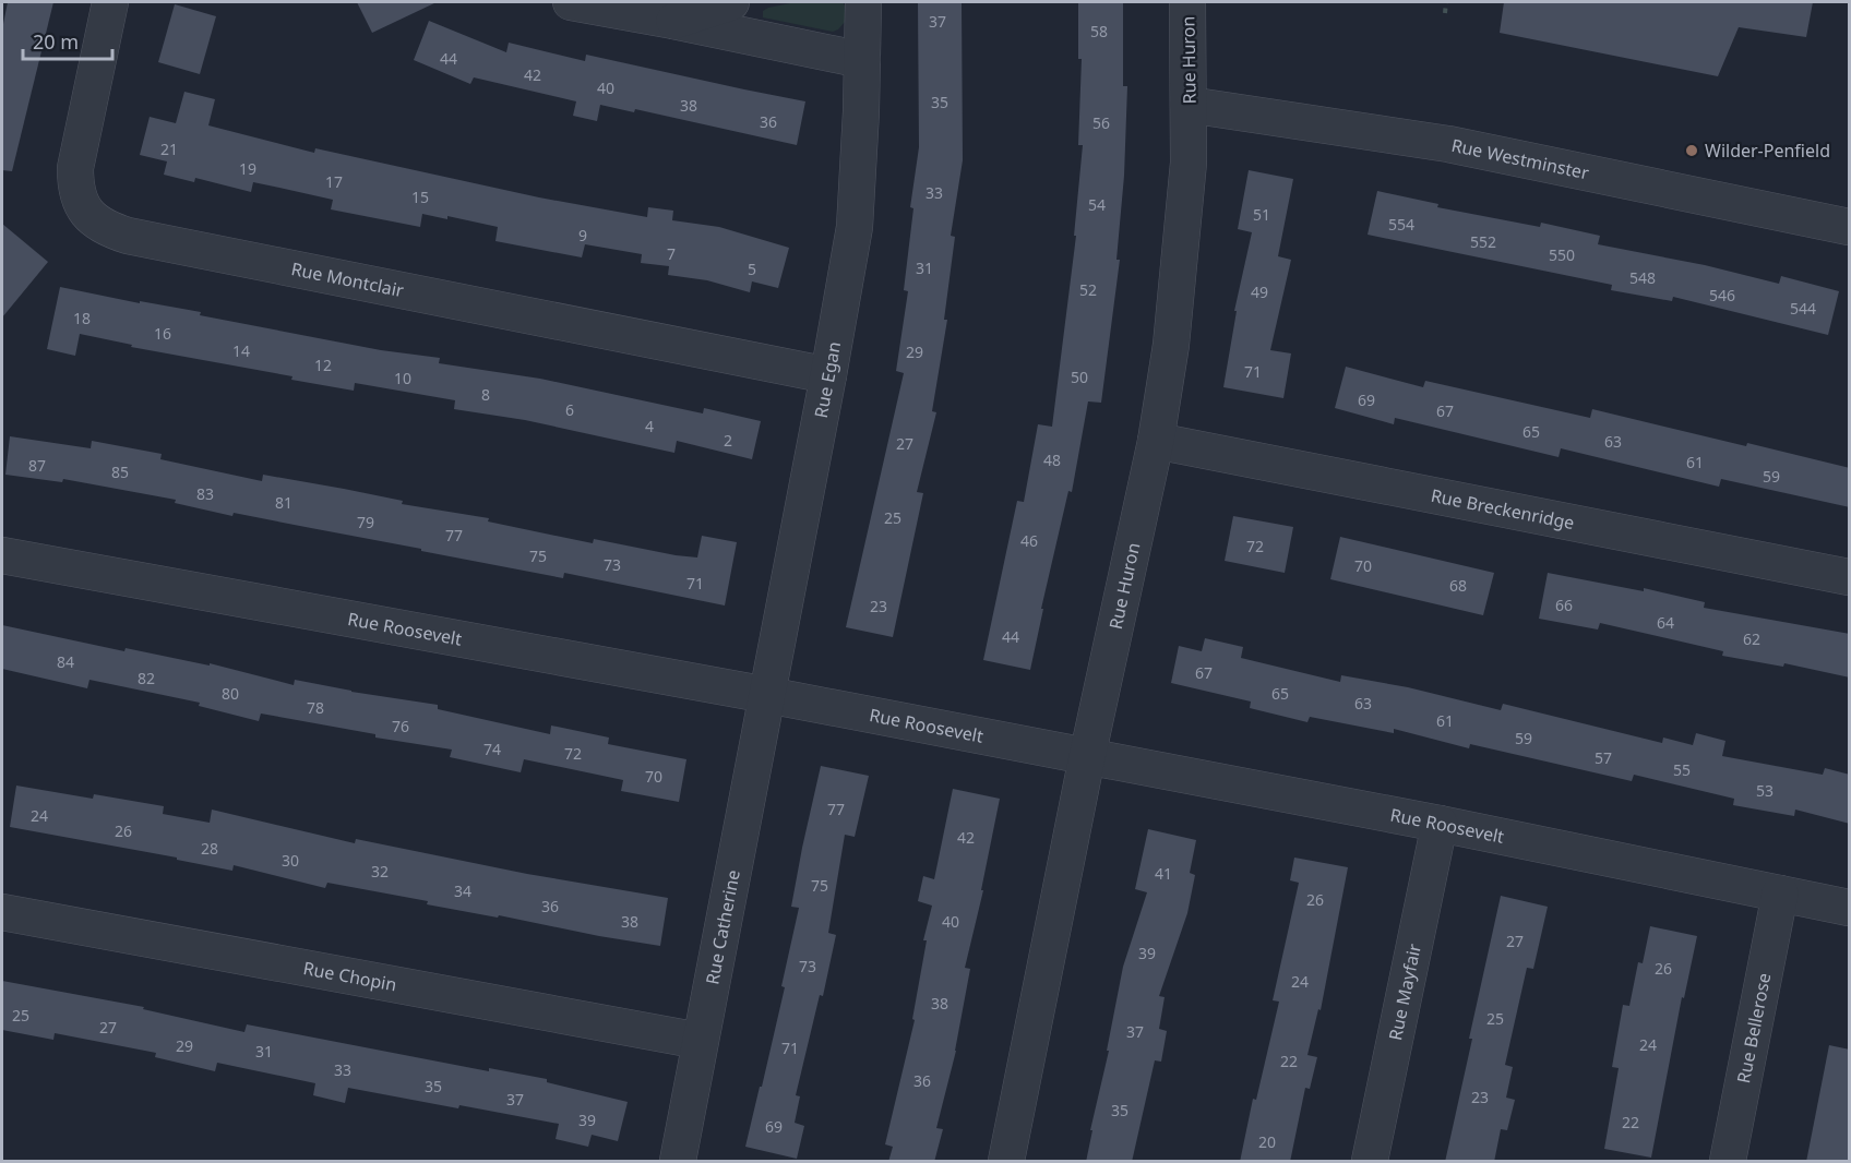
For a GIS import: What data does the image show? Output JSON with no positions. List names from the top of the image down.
{
  "streets": {
    "street": [
      "Rue Huron",
      "Rue Westminster",
      "Rue Montclair",
      "Rue Egan",
      "Rue Breckenridge",
      "Rue Roosevelt",
      "Rue Catherine",
      "Rue Chopin",
      "Rue Mayfair",
      "Rue Bellerose"
    ]
  },
  "crossings": [
    ["Rue Huron", "Rue Westminster"],
    ["Rue Huron", "Rue Breckenridge"],
    ["Rue Huron", "Rue Roosevelt"],
    ["Rue Montclair", "Rue Egan"],
    ["Rue Egan", "Rue Roosevelt"],
    ["Rue Egan", "Rue Catherine"],
    ["Rue Roosevelt", "Rue Catherine"],
    ["Rue Roosevelt", "Rue Mayfair"],
    ["Rue Roosevelt", "Rue Bellerose"],
    ["Rue Catherine", "Rue Chopin"]
  ],
  "places": ["Wilder-Penfield"],
  "house_numbers": [
    "37",
    "58",
    "44",
    "42",
    "40",
    "35",
    "38",
    "36",
    "56",
    "21",
    "19",
    "17",
    "33",
    "15",
    "54",
    "51",
    "554",
    "9",
    "552",
    "7",
    "550",
    "31",
    "5",
    "548",
    "52",
    "49",
    "546",
    "544",
    "18",
    "16",
    "14",
    "29",
    "12",
    "71",
    "50",
    "10",
    "8",
    "69",
    "6",
    "67",
    "4",
    "65",
    "2",
    "63",
    "27",
    "48",
    "61",
    "87",
    "85",
    "59",
    "83",
    "81",
    "25",
    "79",
    "77",
    "46",
    "72",
    "75",
    "73",
    "70",
    "71",
    "68",
    "66",
    "23",
    "64",
    "44",
    "62",
    "84",
    "67",
    "82",
    "80",
    "65",
    "63",
    "78",
    "61",
    "76",
    "59",
    "74",
    "72",
    "57",
    "55",
    "70",
    "53",
    "77",
    "24",
    "26",
    "42",
    "28",
    "30",
    "32",
    "41",
    "75",
    "34",
    "26",
    "36",
    "38",
    "40",
    "27",
    "39",
    "73",
    "26",
    "24",
    "38",
    "25",
    "25",
    "27",
    "37",
    "24",
    "29",
    "71",
    "31",
    "22",
    "33",
    "36",
    "35",
    "23",
    "37",
    "35",
    "39",
    "22",
    "69",
    "20"
  ],
  "scale_bar": "20 m"
}
